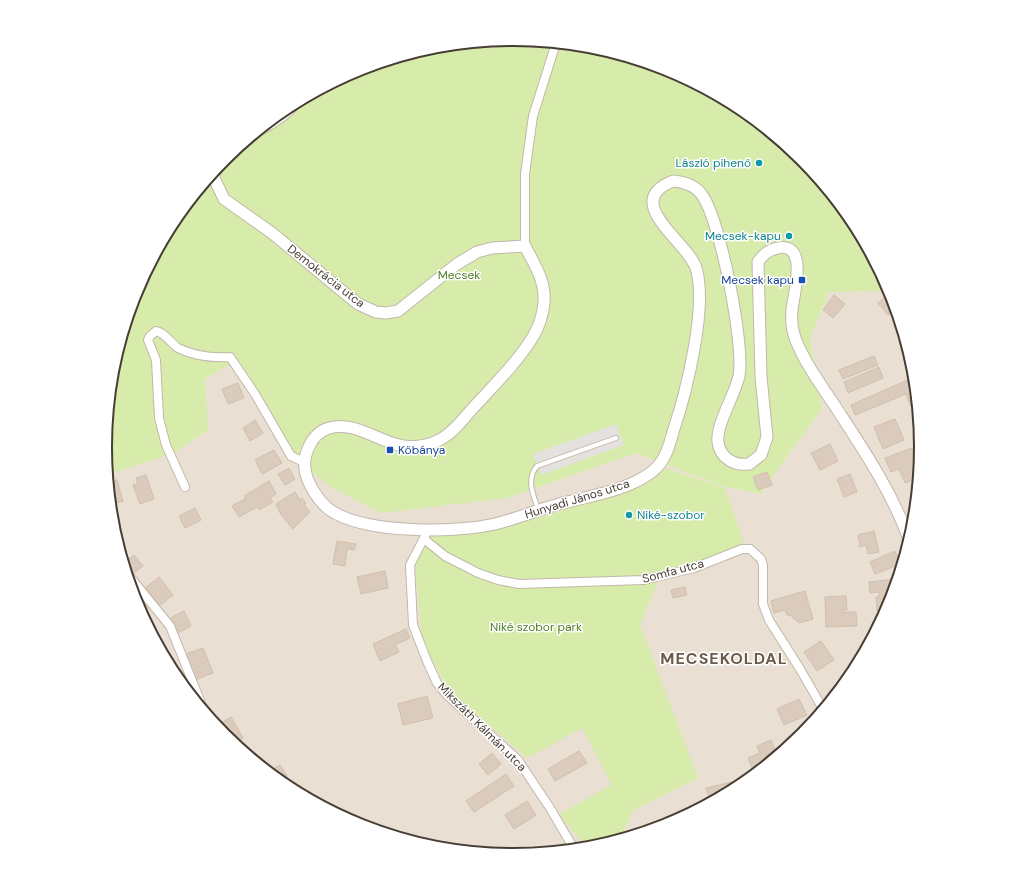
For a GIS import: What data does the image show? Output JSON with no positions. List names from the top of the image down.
{
  "streets": {
    "street": [
      "Demokrácia utca",
      "Hunyadi János utca",
      "Somfa utca",
      "Mikszáth Kálmán utca"
    ]
  },
  "crossings": [
    ["Hunyadi János utca", "Somfa utca"],
    ["Hunyadi János utca", "Mikszáth Kálmán utca"],
    ["Somfa utca", "Mikszáth Kálmán utca"]
  ],
  "districts": ["MECSEKOLDAL"],
  "parks": ["Mecsek", "Niké szobor park"],
  "places": {
    "other": ["László pihenő", "Mecsek-kapu", "Niké-szobor"],
    "transit": ["Mecsek kapu", "Kőbánya"]
  }
}
